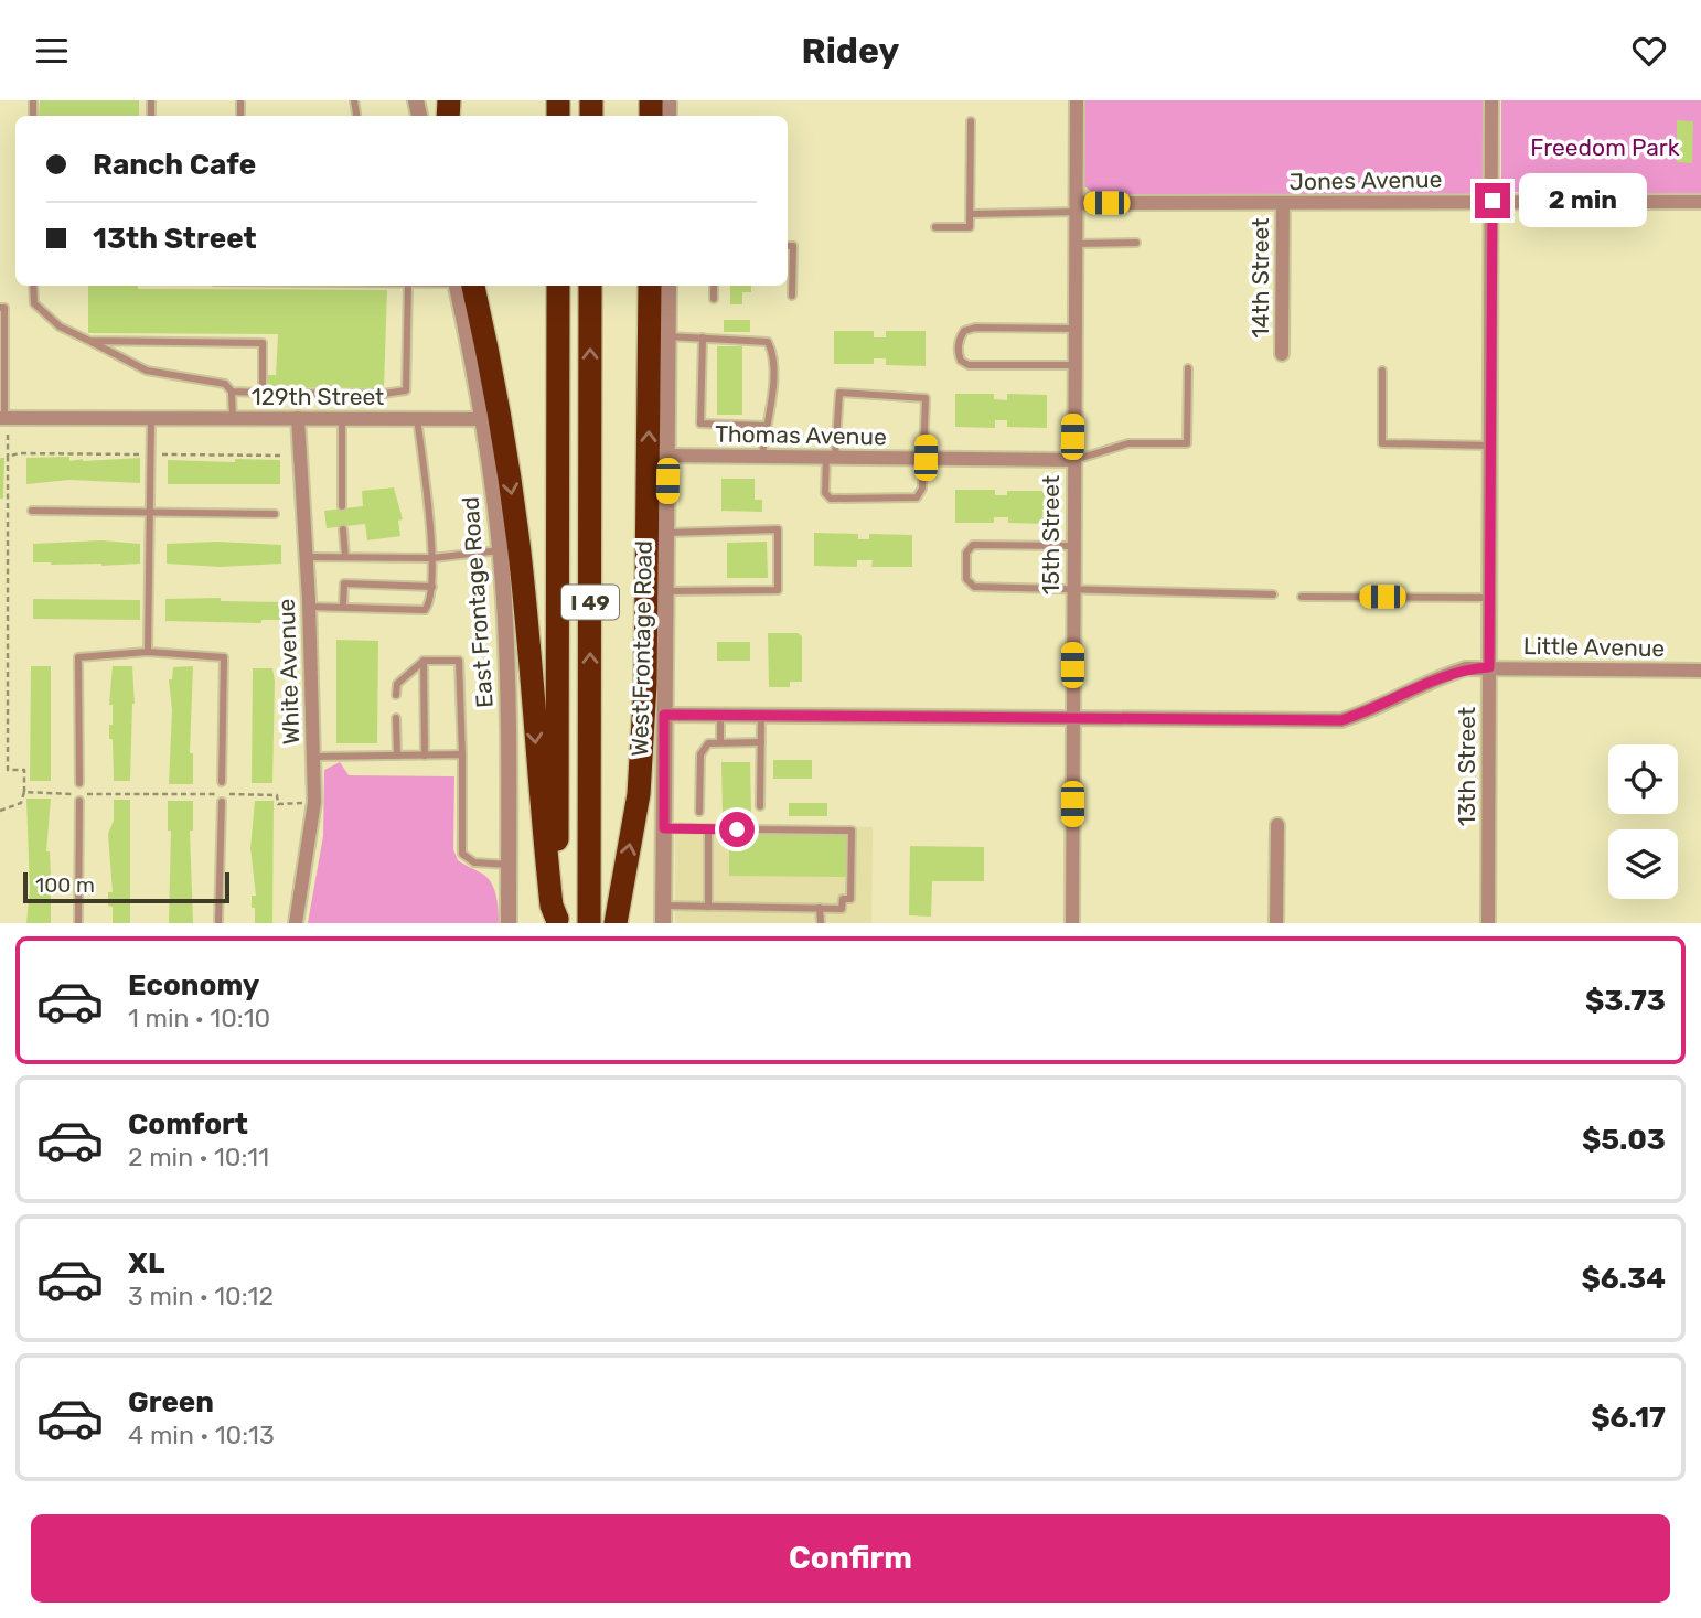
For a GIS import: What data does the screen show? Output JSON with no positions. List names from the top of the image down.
{
  "streets": {
    "highway": ["I 49"],
    "street": [
      "Jones Avenue",
      "14th Street",
      "129th Street",
      "Thomas Avenue",
      "15th Street",
      "East Frontage Road",
      "Little Avenue",
      "West Frontage Road",
      "White Avenue",
      "13th Street"
    ]
  },
  "crossings": [
    ["Jones Avenue", "14th Street"],
    ["Jones Avenue", "15th Street"],
    ["Jones Avenue", "13th Street"],
    ["129th Street", "East Frontage Road"],
    ["129th Street", "White Avenue"],
    ["Thomas Avenue", "15th Street"],
    ["Thomas Avenue", "West Frontage Road"],
    ["15th Street", "Little Avenue"],
    ["Little Avenue", "West Frontage Road"],
    ["Little Avenue", "13th Street"]
  ],
  "parks": ["Freedom Park"],
  "scale_bar": "100 m",
  "page": {
    "header": "Ridey",
    "banner": ["Ranch Cafe", "13th Street"],
    "bubble": "2 min",
    "scale": "100 m",
    "list": [
      {
        "name": "Economy",
        "note": "1 min · 10:10",
        "value": "$3.73"
      },
      {
        "name": "Comfort",
        "note": "2 min · 10:11",
        "value": "$5.03"
      },
      {
        "name": "XL",
        "note": "3 min · 10:12",
        "value": "$6.34"
      },
      {
        "name": "Green",
        "note": "4 min · 10:13",
        "value": "$6.17"
      }
    ],
    "buttons": "Confirm"
  }
}
